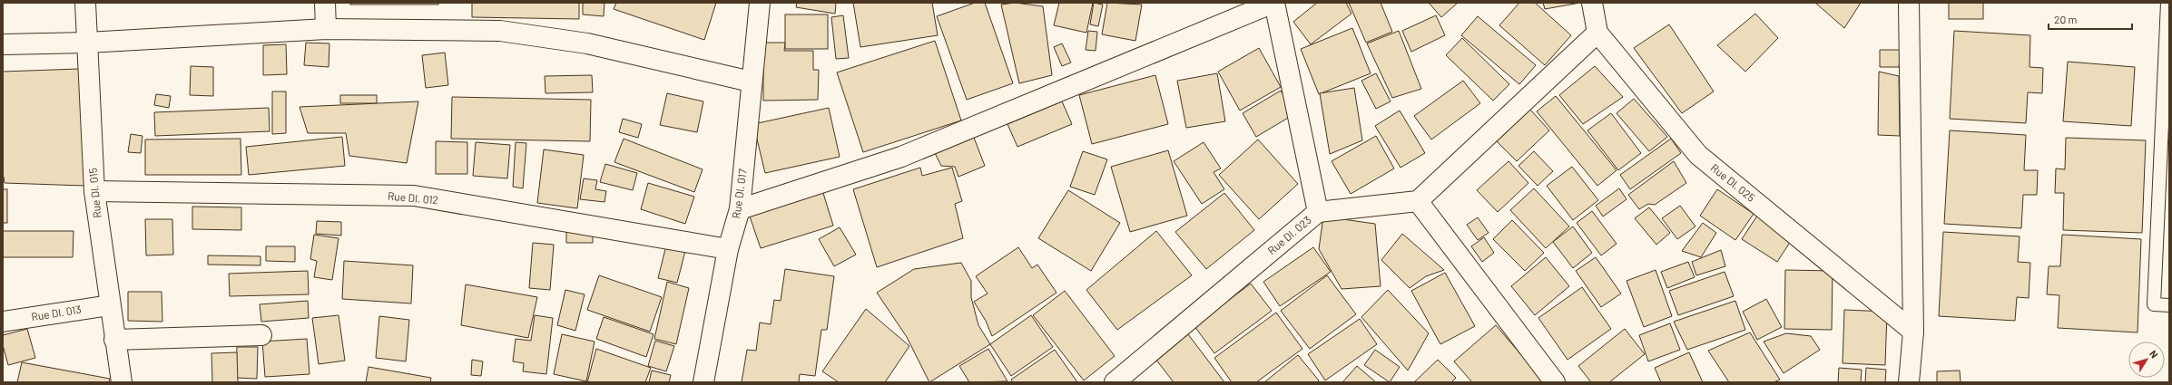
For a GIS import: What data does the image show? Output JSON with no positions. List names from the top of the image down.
{
  "streets": {
    "street": [
      "Rue DI. 025",
      "Rue DI. 015",
      "Rue DI. 017",
      "Rue DI. 012",
      "Rue DI. 023",
      "Rue DI. 013"
    ]
  },
  "crossings": [
    ["Rue DI. 015", "Rue DI. 012"],
    ["Rue DI. 015", "Rue DI. 013"],
    ["Rue DI. 017", "Rue DI. 012"]
  ],
  "scale_bar": "20 m",
  "north": "top right"
}
